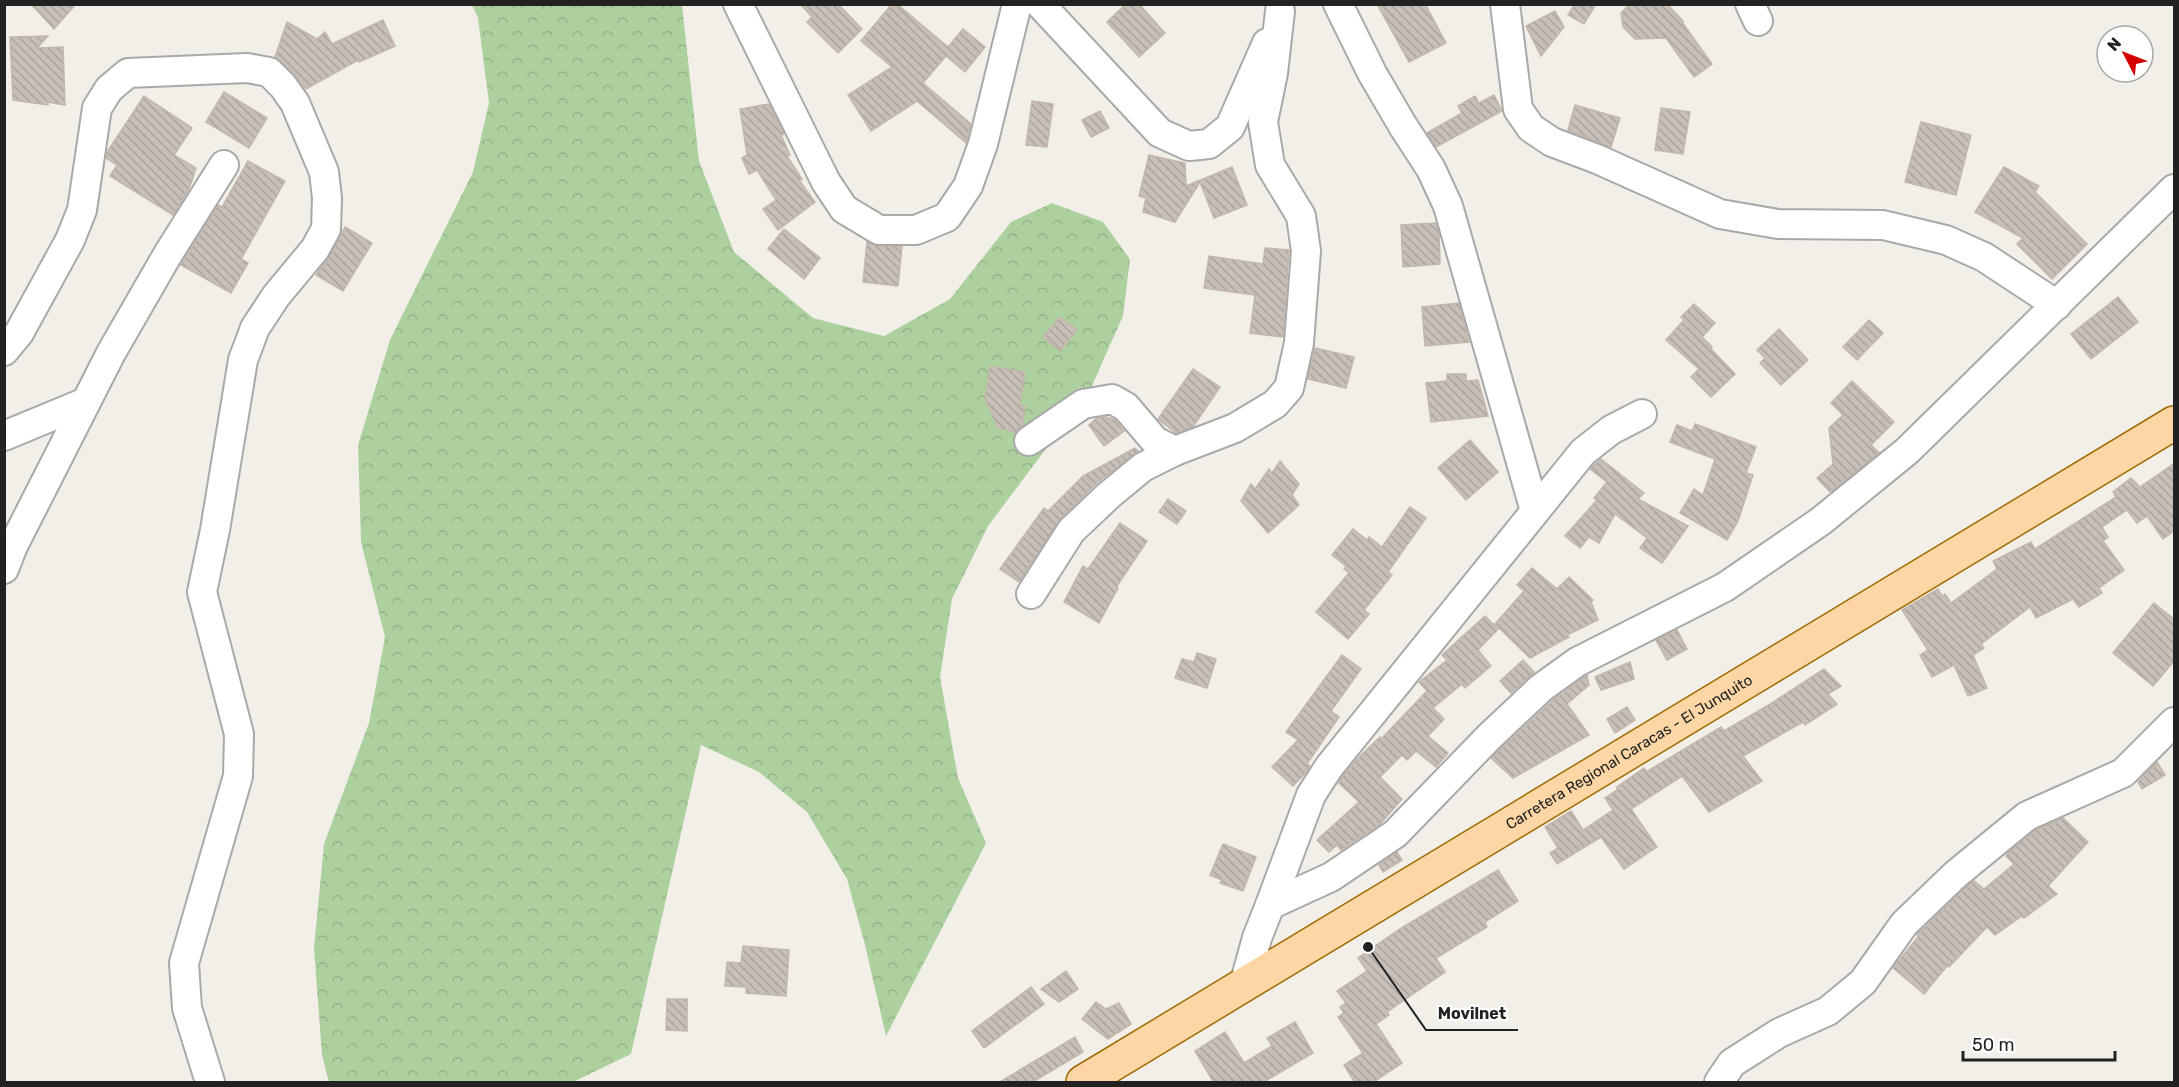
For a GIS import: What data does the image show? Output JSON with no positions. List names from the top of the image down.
{
  "streets": {
    "main road": ["Carretera Regional Caracas - El Junquito"]
  },
  "places": ["Movilnet"],
  "scale_bar": "50 m",
  "north": "top left"
}
